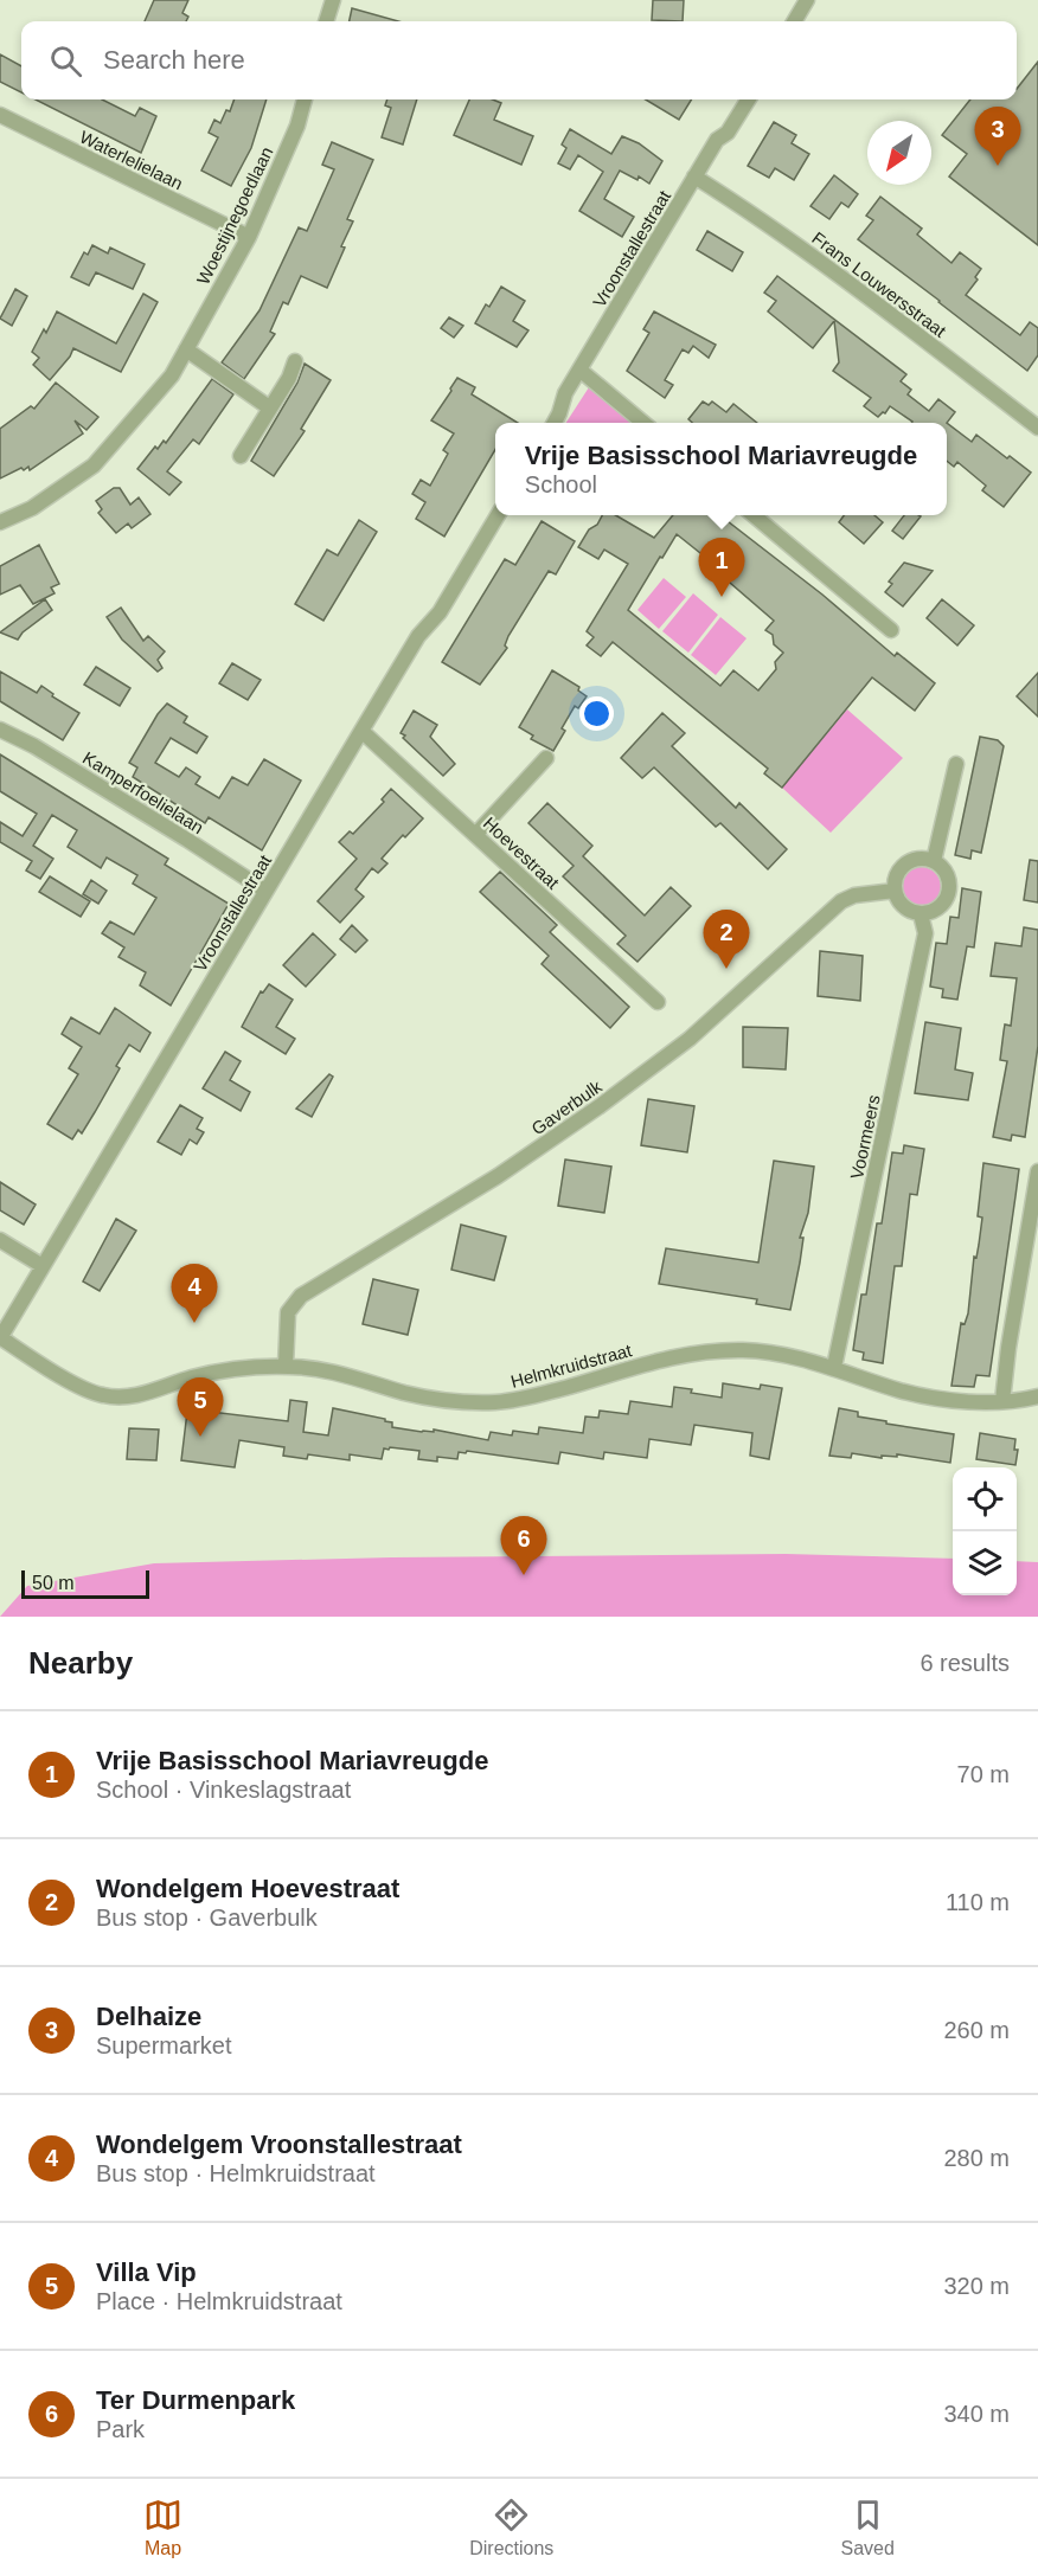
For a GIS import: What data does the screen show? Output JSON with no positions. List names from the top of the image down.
{
  "streets": {
    "street": [
      "Waterlelielaan",
      "Woestijnegoedlaan",
      "Vroonstallestraat",
      "Frans Louwersstraat",
      "Kamperfoelielaan",
      "Hoevestraat",
      "Gaverbulk",
      "Voormeers",
      "Helmkruidstraat"
    ]
  },
  "crossings": [
    ["Waterlelielaan", "Woestijnegoedlaan"],
    ["Vroonstallestraat", "Frans Louwersstraat"],
    ["Vroonstallestraat", "Kamperfoelielaan"],
    ["Vroonstallestraat", "Hoevestraat"],
    ["Vroonstallestraat", "Helmkruidstraat"],
    ["Gaverbulk", "Voormeers"],
    ["Gaverbulk", "Helmkruidstraat"],
    ["Voormeers", "Helmkruidstraat"]
  ],
  "scale_bar": "50 m",
  "north": "bottom left",
  "page": {
    "search": "Search here",
    "pins": [
      "3",
      "1",
      "2",
      "4",
      "5",
      "6"
    ],
    "popup": ["Vrije Basisschool Mariavreugde", "School"],
    "scale": "50 m",
    "heading": ["Nearby", "6 results"],
    "list": [
      {
        "mark": "1",
        "name": "Vrije Basisschool Mariavreugde",
        "note": "School · Vinkeslagstraat",
        "value": "70 m"
      },
      {
        "mark": "2",
        "name": "Wondelgem Hoevestraat",
        "note": "Bus stop · Gaverbulk",
        "value": "110 m"
      },
      {
        "mark": "3",
        "name": "Delhaize",
        "note": "Supermarket",
        "value": "260 m"
      },
      {
        "mark": "4",
        "name": "Wondelgem Vroonstallestraat",
        "note": "Bus stop · Helmkruidstraat",
        "value": "280 m"
      },
      {
        "mark": "5",
        "name": "Villa Vip",
        "note": "Place · Helmkruidstraat",
        "value": "320 m"
      },
      {
        "mark": "6",
        "name": "Ter Durmenpark",
        "note": "Park",
        "value": "340 m"
      }
    ],
    "nav": ["Map", "Directions", "Saved"]
  }
}
